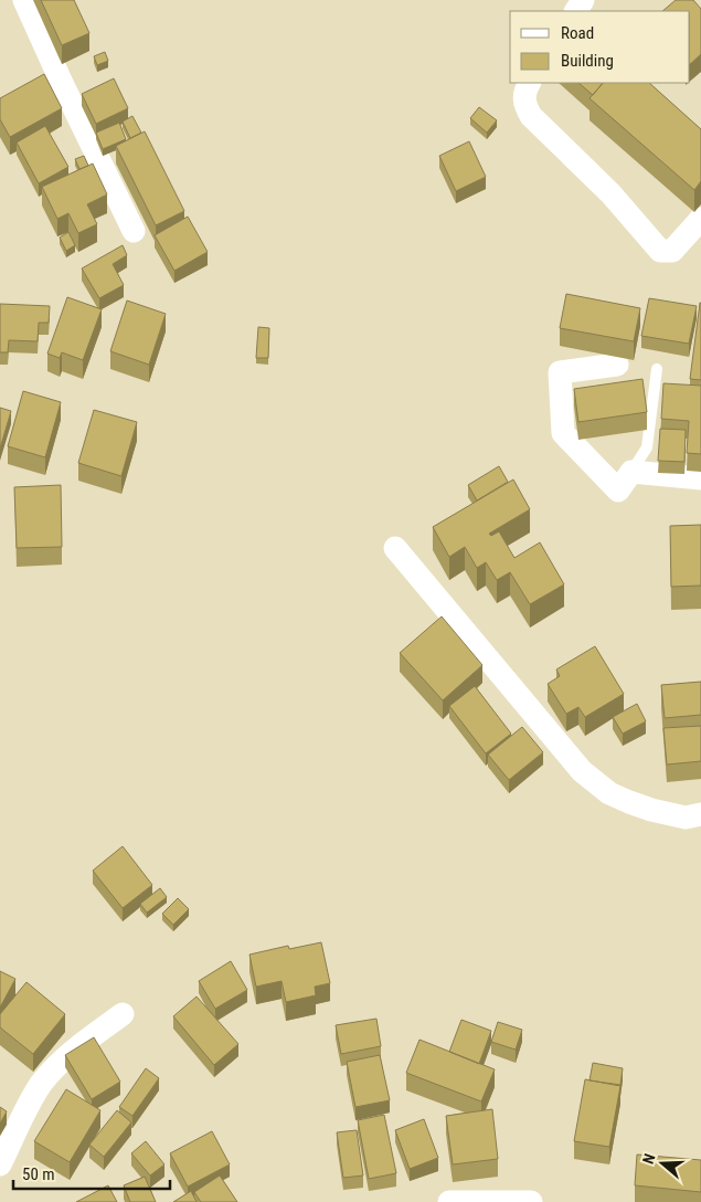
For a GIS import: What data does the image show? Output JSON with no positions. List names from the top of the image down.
{
  "legend": ["Road", "Building"],
  "scale_bar": "50 m",
  "north": "left"
}
